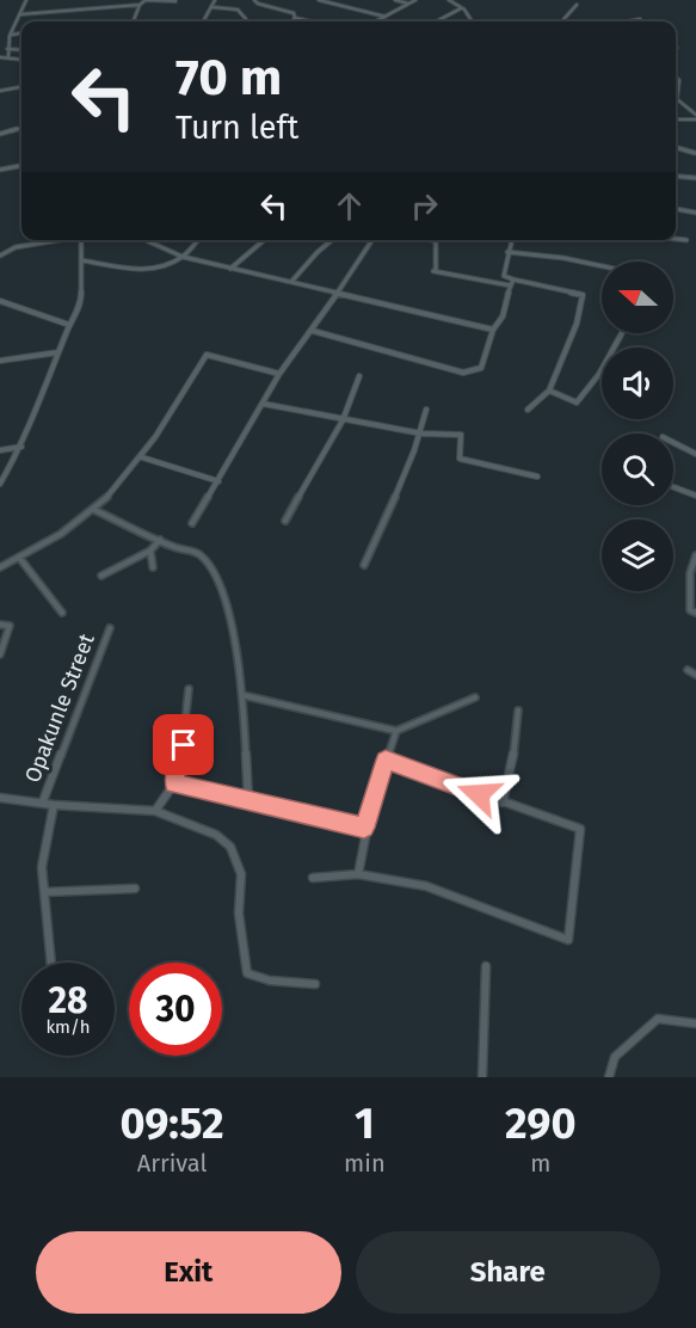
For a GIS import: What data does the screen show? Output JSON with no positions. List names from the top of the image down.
{
  "streets": {
    "street": ["Opakunle Street"]
  },
  "north": "left",
  "page": {
    "turn": ["70 m", "Turn left"],
    "speed": "28 km/h",
    "limit": "30",
    "eta": [
      "09:52",
      "Arrival",
      "1",
      "min",
      "290",
      "m"
    ],
    "buttons": ["Exit", "Share"]
  }
}
